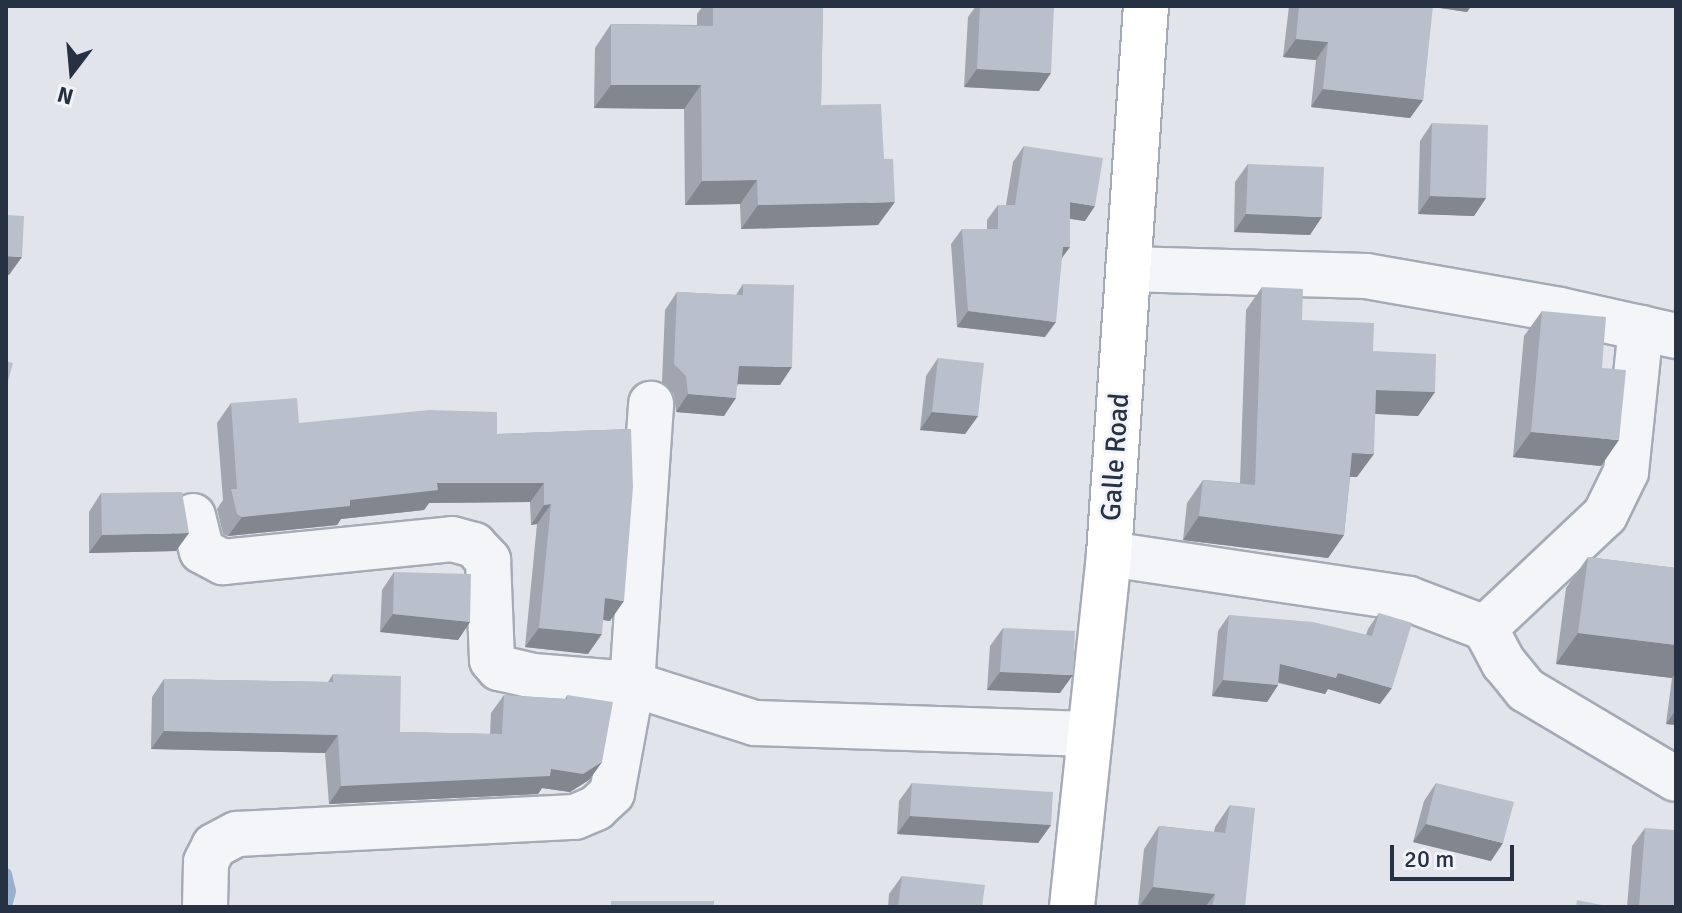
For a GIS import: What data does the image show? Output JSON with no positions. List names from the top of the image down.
{
  "streets": {
    "highway": ["Galle Road"]
  },
  "scale_bar": "20 m",
  "north": "bottom"
}
